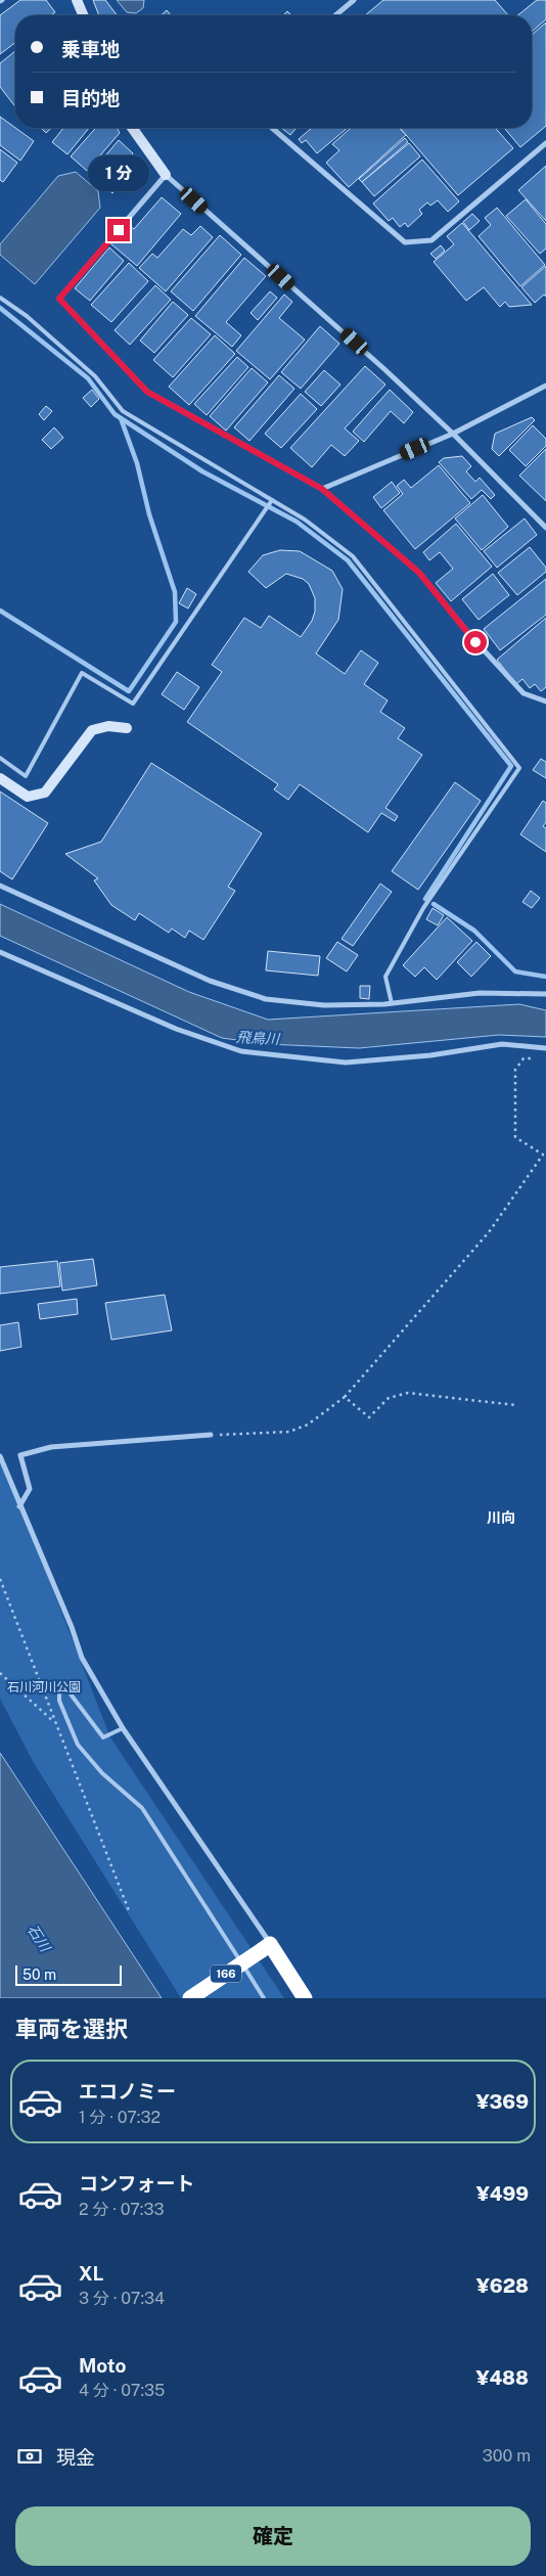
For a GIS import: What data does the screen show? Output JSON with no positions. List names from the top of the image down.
{
  "streets": {
    "highway": ["166"]
  },
  "districts": ["川向"],
  "water": ["飛鳥川", "石川"],
  "parks": ["石川河川公園"],
  "scale_bar": "50 m",
  "page": {
    "banner": ["乗車地", "目的地"],
    "bubble": "1 分",
    "scale": "50 m",
    "heading": "車両を選択",
    "list": [
      {
        "name": "エコノミー",
        "note": "1 分 · 07:32",
        "value": "¥369"
      },
      {
        "name": "コンフォート",
        "note": "2 分 · 07:33",
        "value": "¥499"
      },
      {
        "name": "XL",
        "note": "3 分 · 07:34",
        "value": "¥628"
      },
      {
        "name": "Moto",
        "note": "4 分 · 07:35",
        "value": "¥488"
      }
    ],
    "pay": ["現金", "300 m"],
    "buttons": "確定"
  }
}
